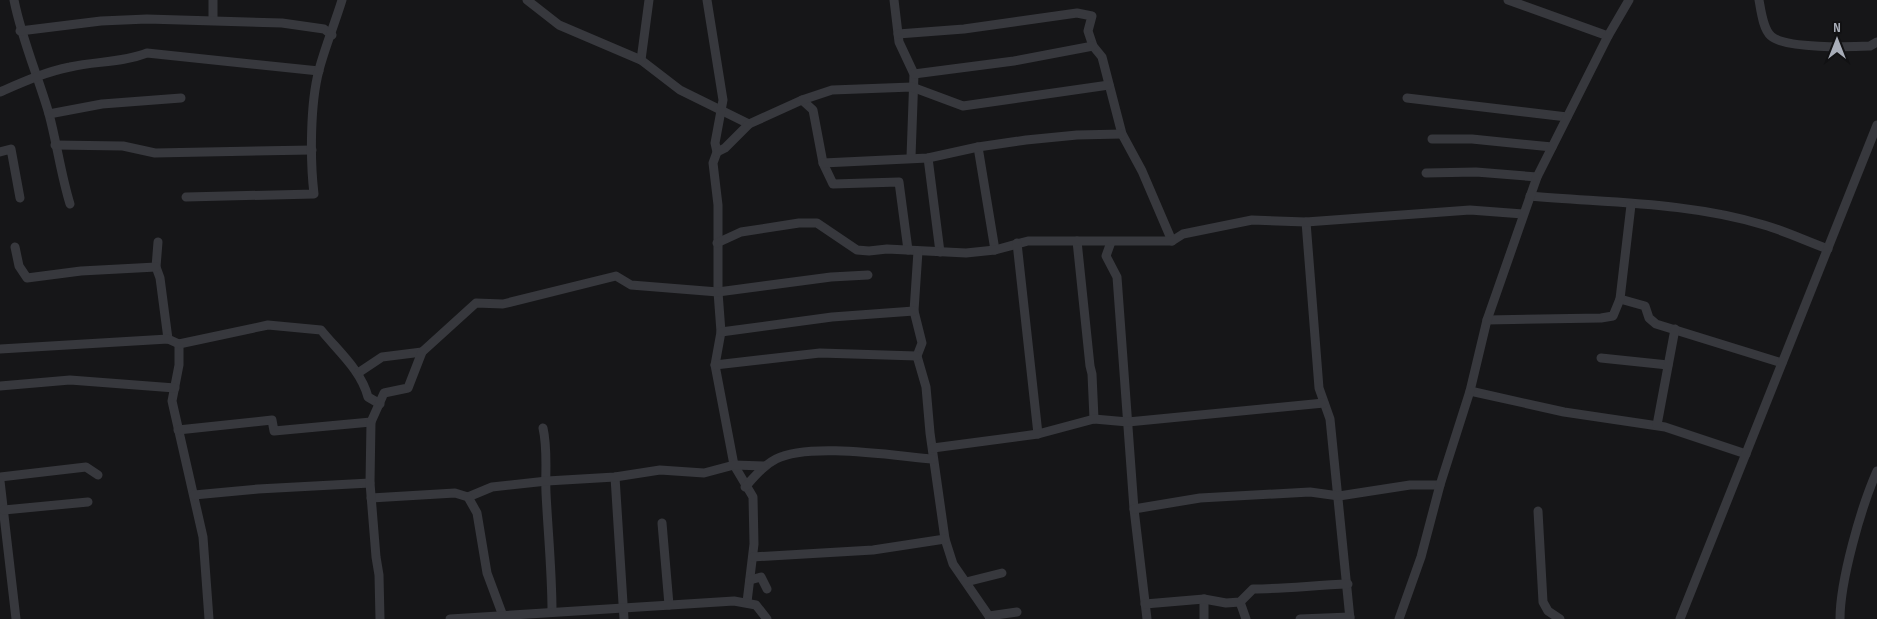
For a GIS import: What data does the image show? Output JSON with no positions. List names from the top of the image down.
{
  "north": "top"
}
